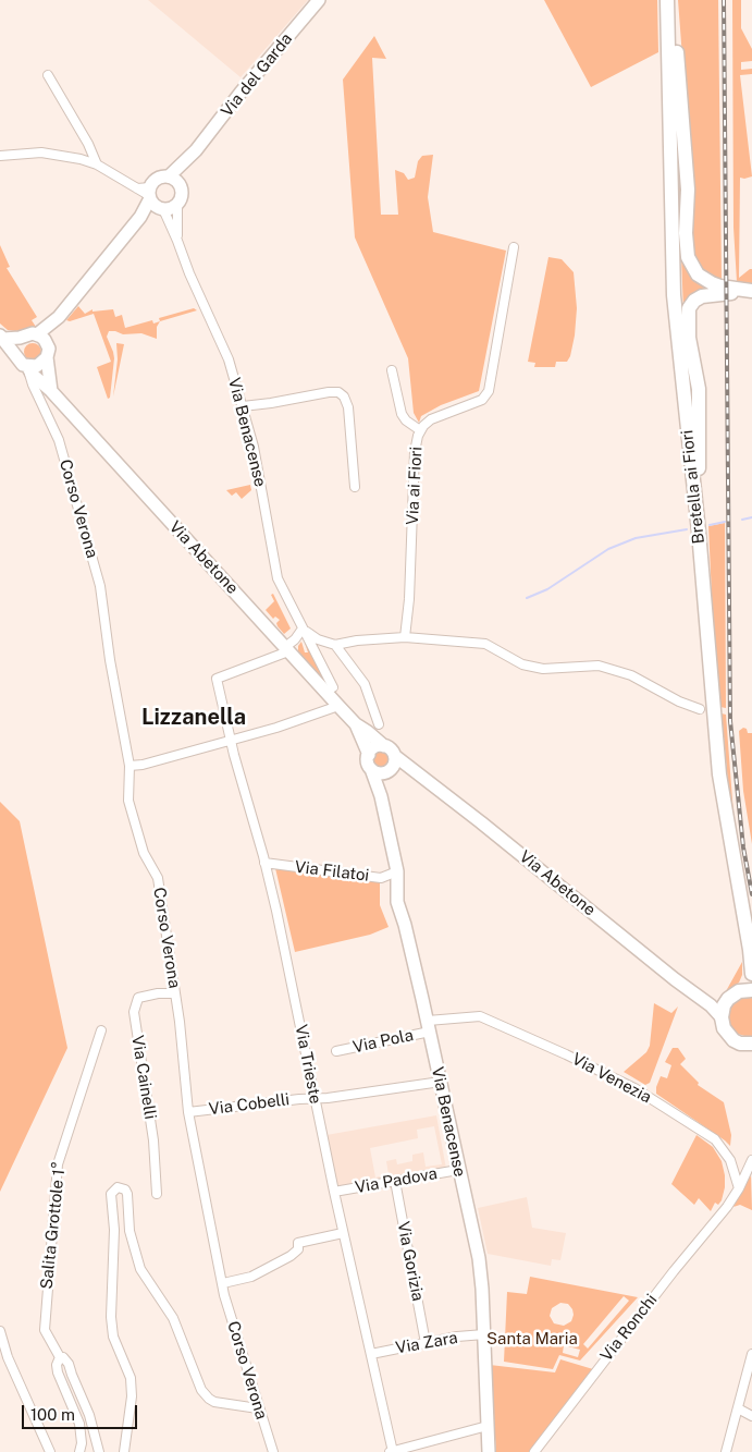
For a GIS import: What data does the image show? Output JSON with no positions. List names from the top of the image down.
{
  "streets": {
    "main road": [
      "Via del Garda",
      "Via Benacense",
      "Bretella ai Fiori",
      "Via Abetone"
    ],
    "street": [
      "Via ai Fiori",
      "Corso Verona",
      "Via Filatoi",
      "Via Pola",
      "Via Trieste",
      "Via Cainelli",
      "Via Venezia",
      "Via Cobelli",
      "Via Padova",
      "Salita Grottole 1°",
      "Via Gorizia",
      "Via Ronchi",
      "Via Zara"
    ]
  },
  "crossings": [
    ["Via Benacense", "Via Abetone"],
    ["Via Benacense", "Via Filatoi"],
    ["Via Benacense", "Via Pola"],
    ["Via Benacense", "Via Venezia"],
    ["Via Benacense", "Via Cobelli"],
    ["Via Benacense", "Via Padova"],
    ["Via Benacense", "Via Zara"],
    ["Bretella ai Fiori", "Via Abetone"],
    ["Corso Verona", "Via Abetone"],
    ["Corso Verona", "Via Cainelli"],
    ["Corso Verona", "Via Cobelli"],
    ["Via Abetone", "Via Trieste"],
    ["Via Filatoi", "Via Trieste"],
    ["Via Pola", "Via Venezia"],
    ["Via Trieste", "Via Cobelli"],
    ["Via Trieste", "Via Padova"],
    ["Via Trieste", "Via Zara"],
    ["Via Venezia", "Via Ronchi"],
    ["Via Padova", "Via Gorizia"],
    ["Via Gorizia", "Via Zara"]
  ],
  "districts": ["Lizzanella"],
  "parks": ["Santa Maria"],
  "scale_bar": "100 m"
}
